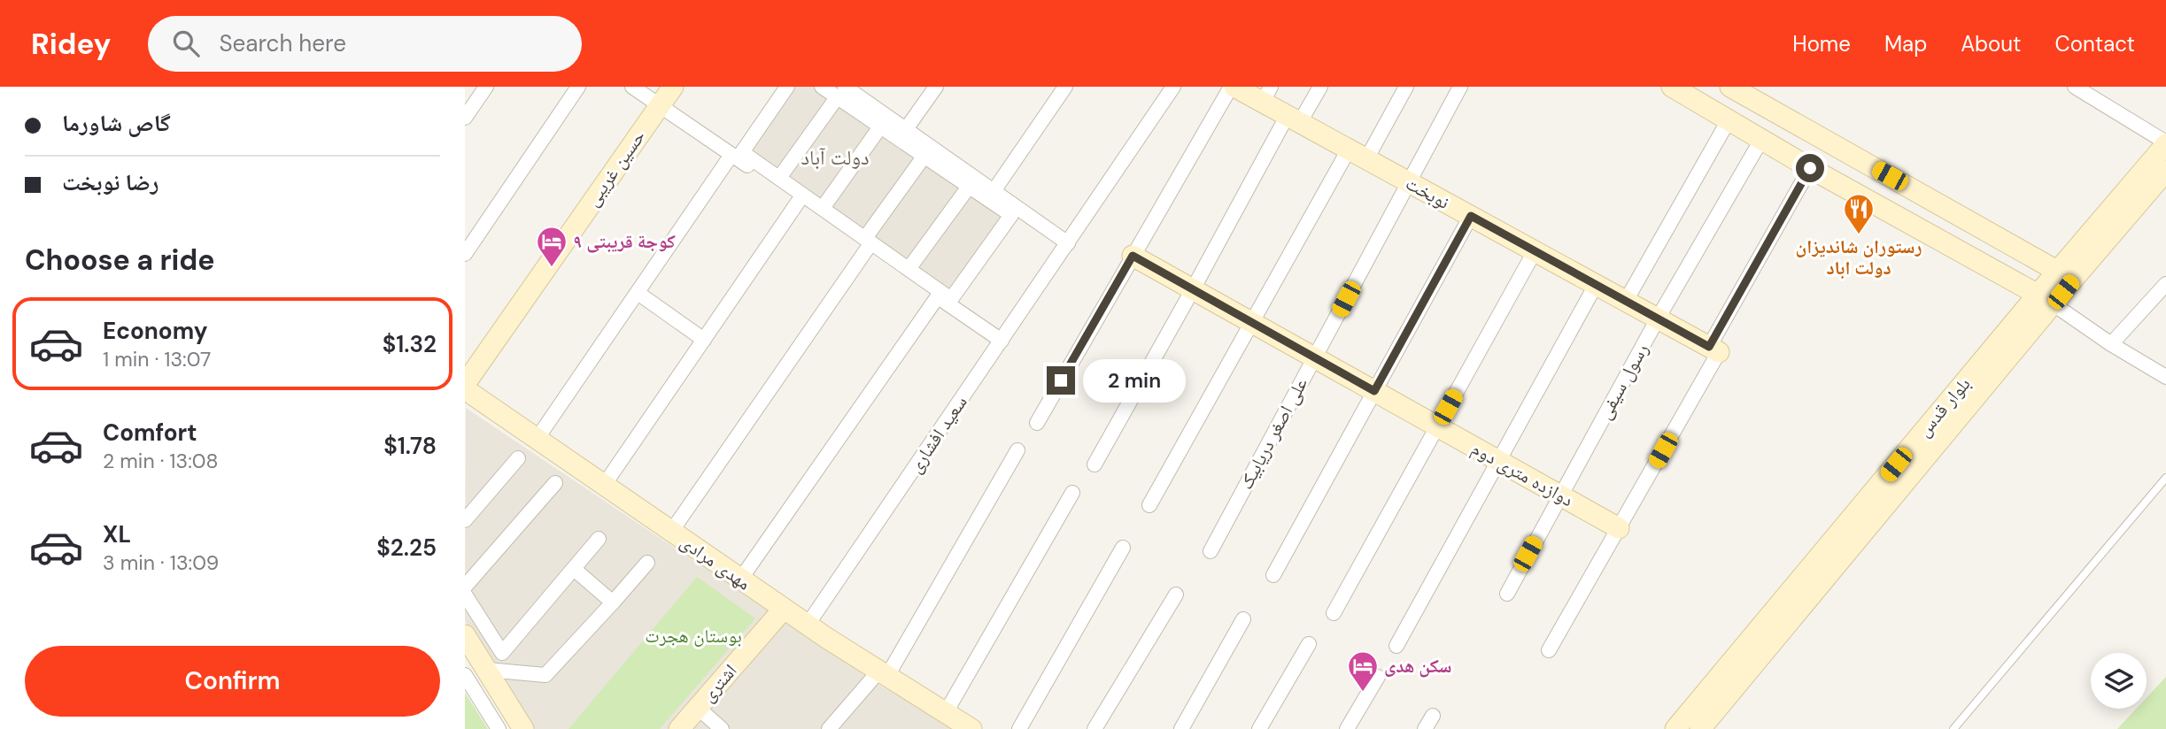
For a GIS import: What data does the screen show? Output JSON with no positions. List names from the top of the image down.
{
  "streets": {
    "street": [
      "حسین غریبی",
      "نوبخت",
      "رسول سیفی",
      "بلوار قدس",
      "علی اصغر دریابیک",
      "سعید افشاری",
      "دوازده متری دوم",
      "مهدی مرادی",
      "اشتری"
    ]
  },
  "crossings": [
    ["نوبخت", "رسول سیفی"],
    ["نوبخت", "علی اصغر دریابیک"],
    ["رسول سیفی", "دوازده متری دوم"],
    ["علی اصغر دریابیک", "دوازده متری دوم"],
    ["سعید افشاری", "مهدی مرادی"],
    ["مهدی مرادی", "اشتری"]
  ],
  "districts": ["دولت آباد"],
  "parks": ["بوستان هجرت"],
  "places": {
    "restaurant": ["رستوران شاندیزان دولت اباد"],
    "hotel": ["۹ کوجة قریبتی", "سكن هدى"]
  },
  "page": {
    "header": "Ridey",
    "search": "Search here",
    "nav": [
      "Home",
      "Map",
      "About",
      "Contact"
    ],
    "banner": ["گاص شاورما", "رضا نوبخت"],
    "heading": "Choose a ride",
    "list": [
      {
        "name": "Economy",
        "note": "1 min · 13:07",
        "value": "$1.32"
      },
      {
        "name": "Comfort",
        "note": "2 min · 13:08",
        "value": "$1.78"
      },
      {
        "name": "XL",
        "note": "3 min · 13:09",
        "value": "$2.25"
      }
    ],
    "bubble": "2 min",
    "buttons": "Confirm"
  }
}
